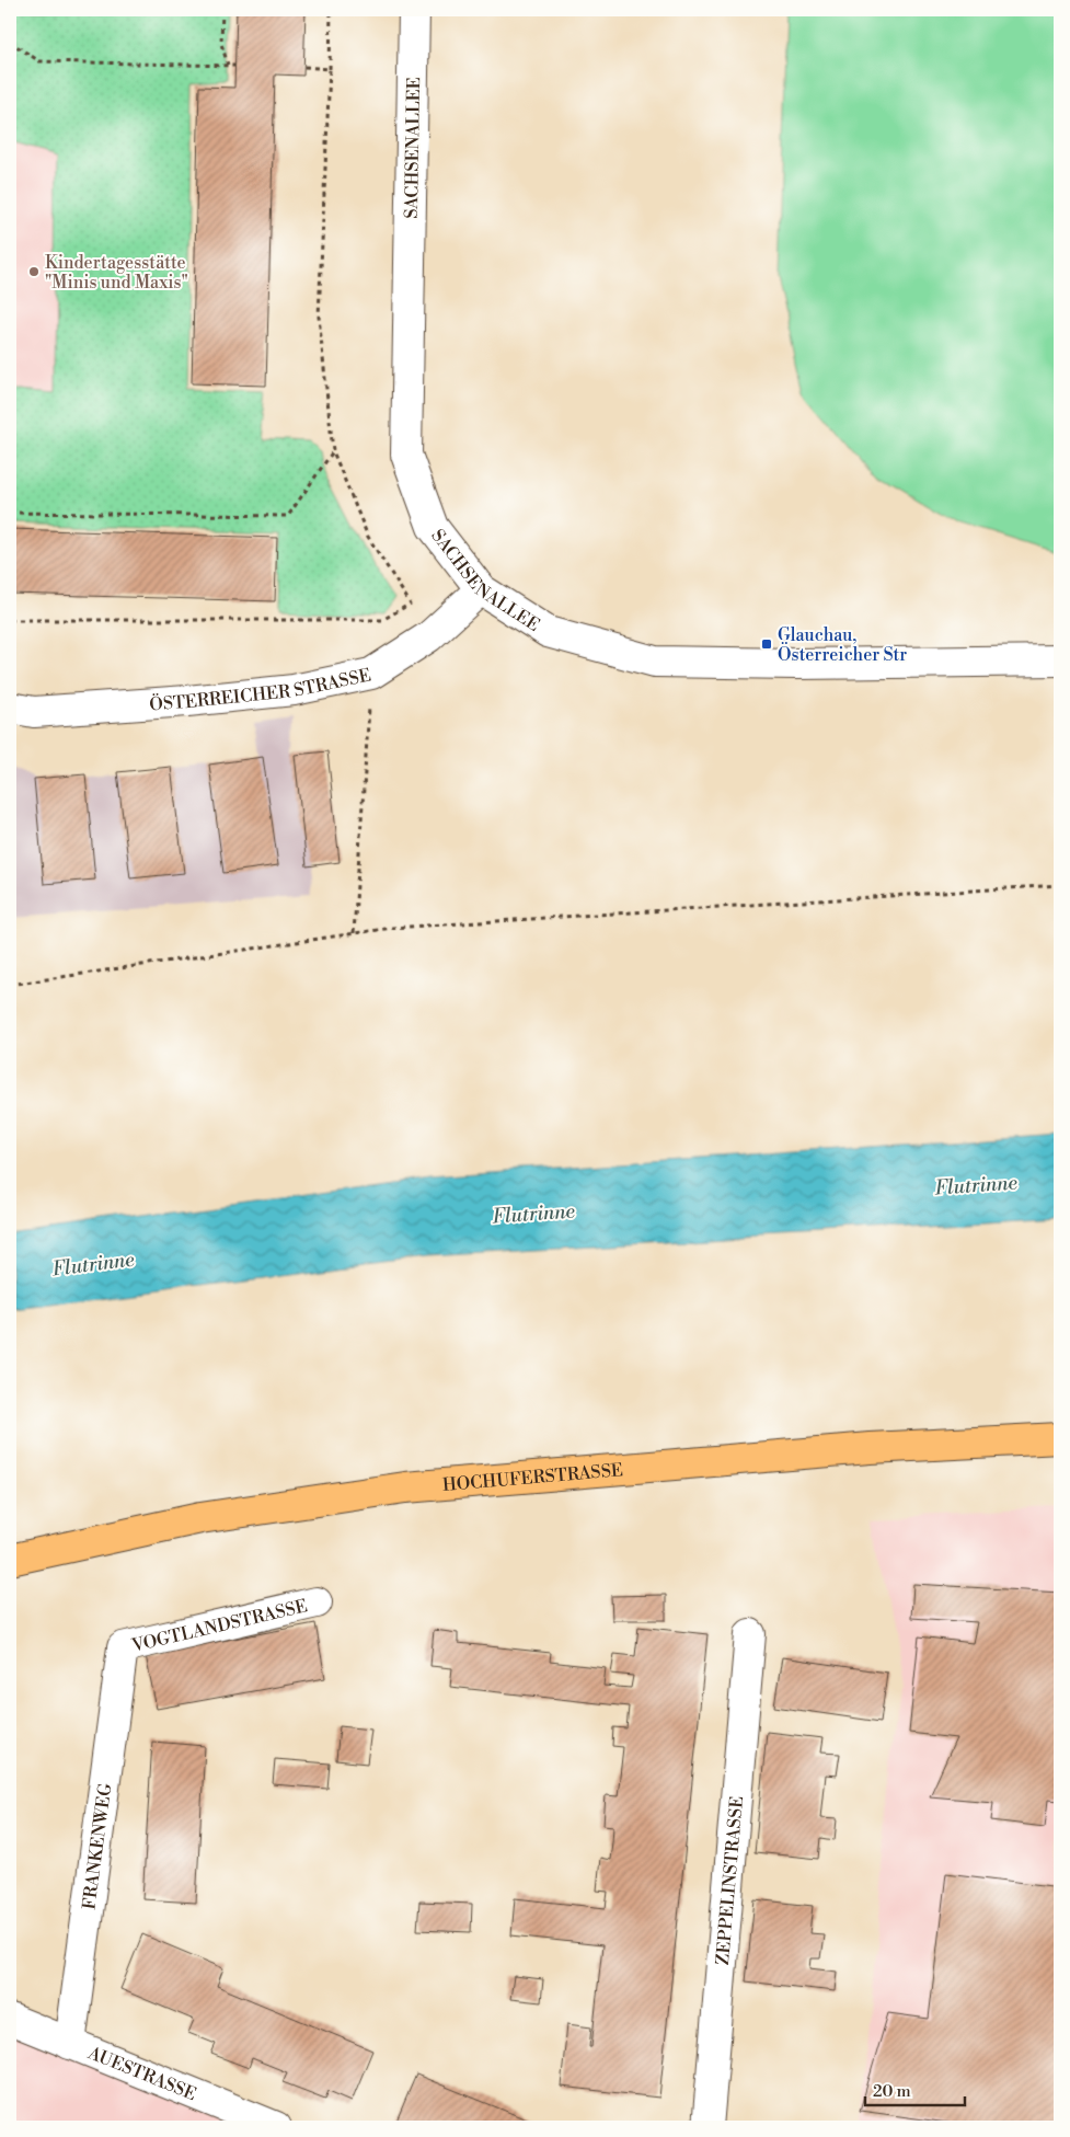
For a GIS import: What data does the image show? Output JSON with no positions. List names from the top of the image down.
{
  "streets": {
    "main road": ["HOCHUFERSTRASSE"],
    "street": [
      "SACHSENALLEE",
      "ÖSTERREICHER STRASSE",
      "VOGTLANDSTRASSE",
      "FRANKENWEG",
      "ZEPPELINSTRASSE",
      "AUESTRASSE"
    ]
  },
  "crossings": [
    ["SACHSENALLEE", "ÖSTERREICHER STRASSE"],
    ["VOGTLANDSTRASSE", "FRANKENWEG"],
    ["FRANKENWEG", "AUESTRASSE"]
  ],
  "water": ["Flutrinne"],
  "places": {
    "other": ["Kindertagesstätte \"Minis und Maxis\""],
    "transit": ["Glauchau, Österreicher Str"]
  },
  "scale_bar": "20 m"
}
